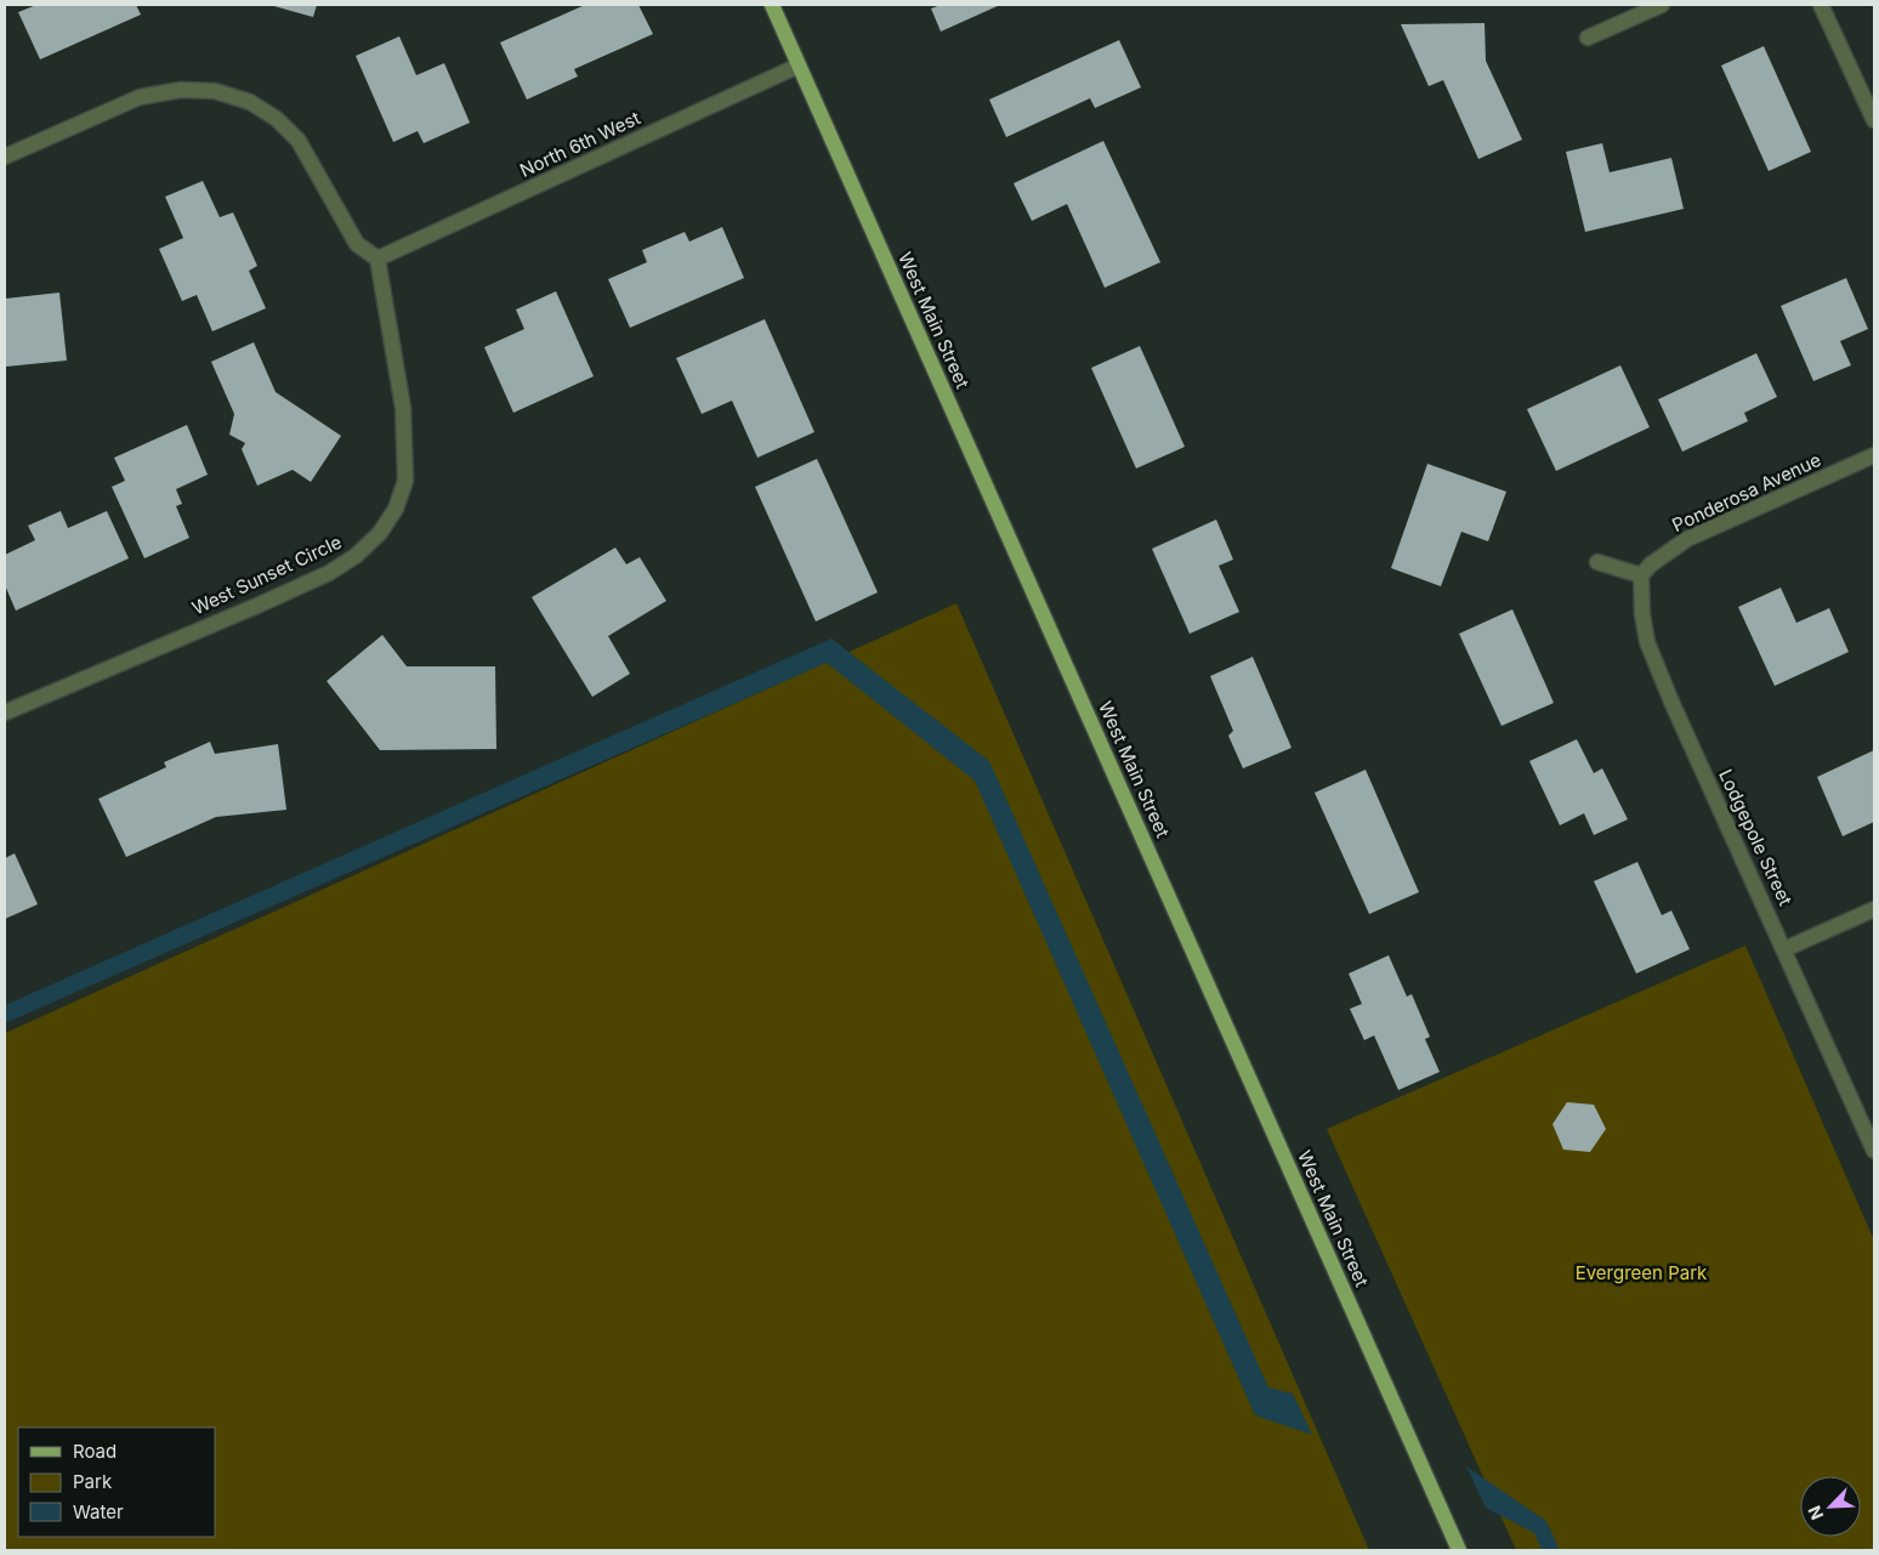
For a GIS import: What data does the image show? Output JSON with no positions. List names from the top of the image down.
{
  "streets": {
    "main road": ["West Main Street"],
    "street": [
      "North 6th West",
      "Ponderosa Avenue",
      "West Sunset Circle",
      "Lodgepole Street"
    ]
  },
  "crossings": [
    ["North 6th West", "West Main Street"],
    ["North 6th West", "West Sunset Circle"],
    ["Ponderosa Avenue", "Lodgepole Street"]
  ],
  "parks": ["Evergreen Park"],
  "legend": ["Road", "Park", "Water"],
  "north": "bottom left"
}
